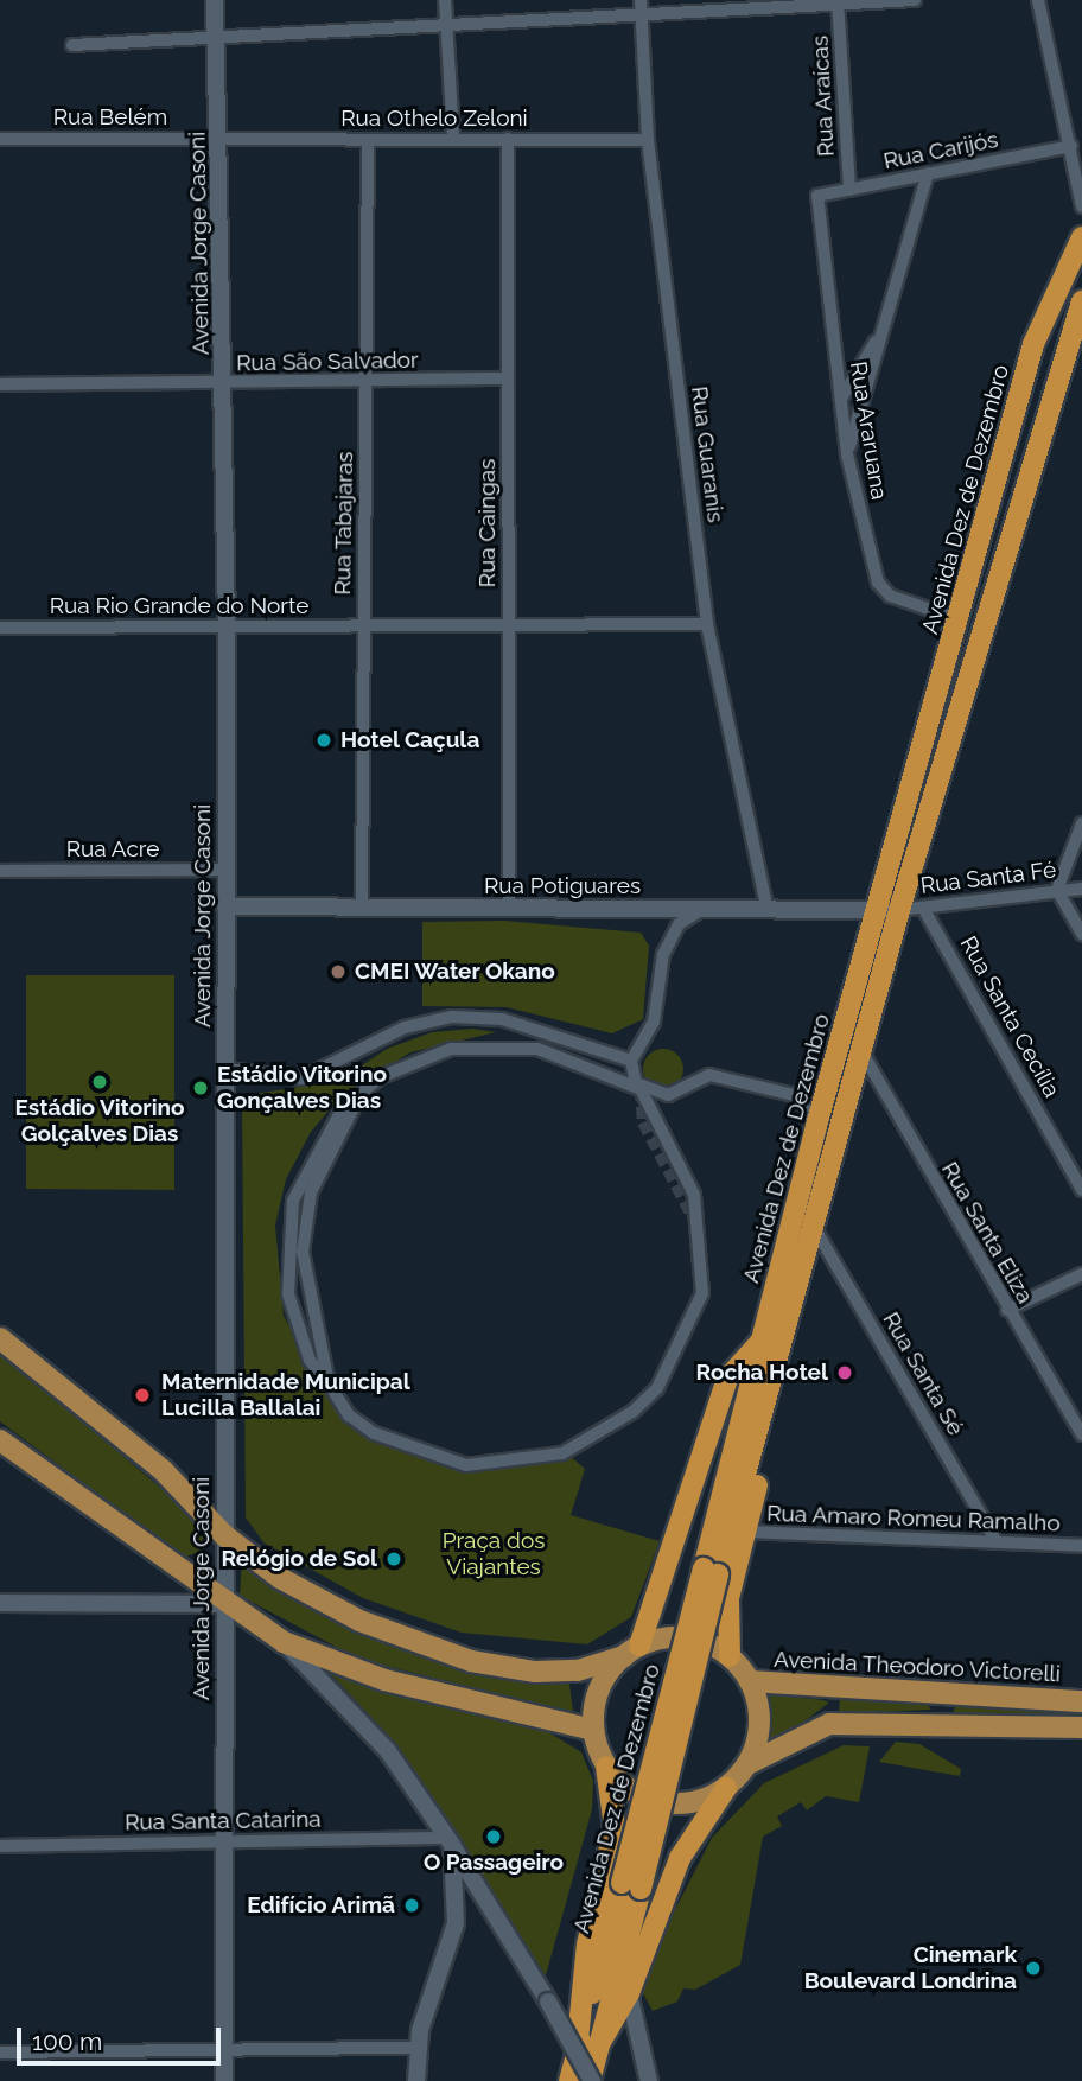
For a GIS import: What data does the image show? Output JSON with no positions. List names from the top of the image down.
{
  "streets": {
    "highway": ["Avenida Dez de Dezembro"],
    "main road": ["Avenida Theodoro Victorelli"],
    "street": [
      "Rua Araícas",
      "Rua Belém",
      "Rua Othelo Zeloni",
      "Rua Carijós",
      "Avenida Jorge Casoni",
      "Rua São Salvador",
      "Rua Araruana",
      "Rua Guaranis",
      "Rua Tabajaras",
      "Rua Caingas",
      "Rua Rio Grande do Norte",
      "Rua Acre",
      "Rua Santa Fé",
      "Rua Potiguares",
      "Rua Santa Cecília",
      "Rua Santa Eliza",
      "Rua Santa Sé",
      "Rua Amaro Romeu Ramalho",
      "Rua Santa Catarina"
    ]
  },
  "crossings": [
    ["Rua Araícas", "Rua Carijós"],
    ["Rua Belém", "Rua Othelo Zeloni"],
    ["Rua Belém", "Avenida Jorge Casoni"],
    ["Rua Othelo Zeloni", "Avenida Jorge Casoni"],
    ["Rua Othelo Zeloni", "Rua Guaranis"],
    ["Rua Othelo Zeloni", "Rua Tabajaras"],
    ["Rua Othelo Zeloni", "Rua Caingas"],
    ["Rua Carijós", "Rua Araruana"],
    ["Avenida Jorge Casoni", "Rua São Salvador"],
    ["Avenida Jorge Casoni", "Rua Rio Grande do Norte"],
    ["Avenida Jorge Casoni", "Rua Acre"],
    ["Avenida Jorge Casoni", "Rua Potiguares"],
    ["Avenida Jorge Casoni", "Rua Santa Catarina"],
    ["Rua São Salvador", "Rua Tabajaras"],
    ["Rua São Salvador", "Rua Caingas"],
    ["Rua Araruana", "Avenida Dez de Dezembro"],
    ["Rua Guaranis", "Rua Rio Grande do Norte"],
    ["Rua Guaranis", "Rua Potiguares"],
    ["Avenida Dez de Dezembro", "Rua Santa Fé"],
    ["Avenida Dez de Dezembro", "Rua Potiguares"],
    ["Avenida Dez de Dezembro", "Rua Santa Eliza"],
    ["Avenida Dez de Dezembro", "Rua Santa Sé"],
    ["Rua Tabajaras", "Rua Rio Grande do Norte"],
    ["Rua Tabajaras", "Rua Potiguares"],
    ["Rua Caingas", "Rua Rio Grande do Norte"],
    ["Rua Caingas", "Rua Potiguares"],
    ["Rua Santa Fé", "Rua Potiguares"],
    ["Rua Santa Fé", "Rua Santa Cecília"],
    ["Rua Santa Sé", "Rua Amaro Romeu Ramalho"]
  ],
  "parks": ["Praça dos Viajantes"],
  "places": [
    "Hotel Caçula",
    "CMEI Water Okano",
    "Estádio Vitorino Golçalves Dias",
    "Estádio Vitorino Gonçalves Dias",
    "Rocha Hotel",
    "Maternidade Municipal Lucilla Ballalai",
    "Relógio de Sol",
    "O Passageiro",
    "Edifício Arimã",
    "Cinemark Boulevard Londrina"
  ],
  "scale_bar": "100 m"
}
